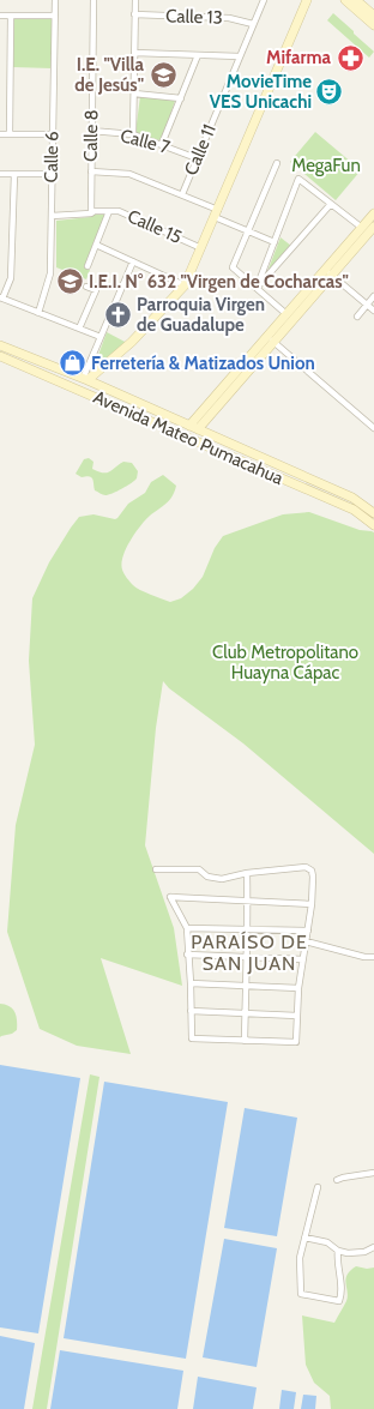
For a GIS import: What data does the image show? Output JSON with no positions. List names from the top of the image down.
{
  "streets": {
    "street": [
      "Calle 13",
      "Calle 8",
      "Calle 7",
      "Calle 11",
      "Calle 6",
      "Calle 15",
      "Avenida Mateo Pumacahua"
    ]
  },
  "crossings": [
    ["Calle 13", "Calle 11"],
    ["Calle 8", "Calle 7"],
    ["Calle 8", "Calle 15"],
    ["Calle 7", "Calle 11"],
    ["Calle 6", "Calle 15"]
  ],
  "districts": ["PARAÍSO DE SAN JUAN"],
  "parks": ["MegaFun", "Club Metropolitano Huayna Cápac"],
  "places": {
    "pharmacy": ["Mifarma"],
    "school or university": ["I.E. \"Villa de Jesús\"", "I.E.I. N° 632 \"Virgen de Cocharcas\""],
    "theatre": ["MovieTime VES Unicachi"],
    "church": ["Parroquia Virgen de Guadalupe"],
    "shop": ["Ferretería & Matizados Union"]
  }
}
